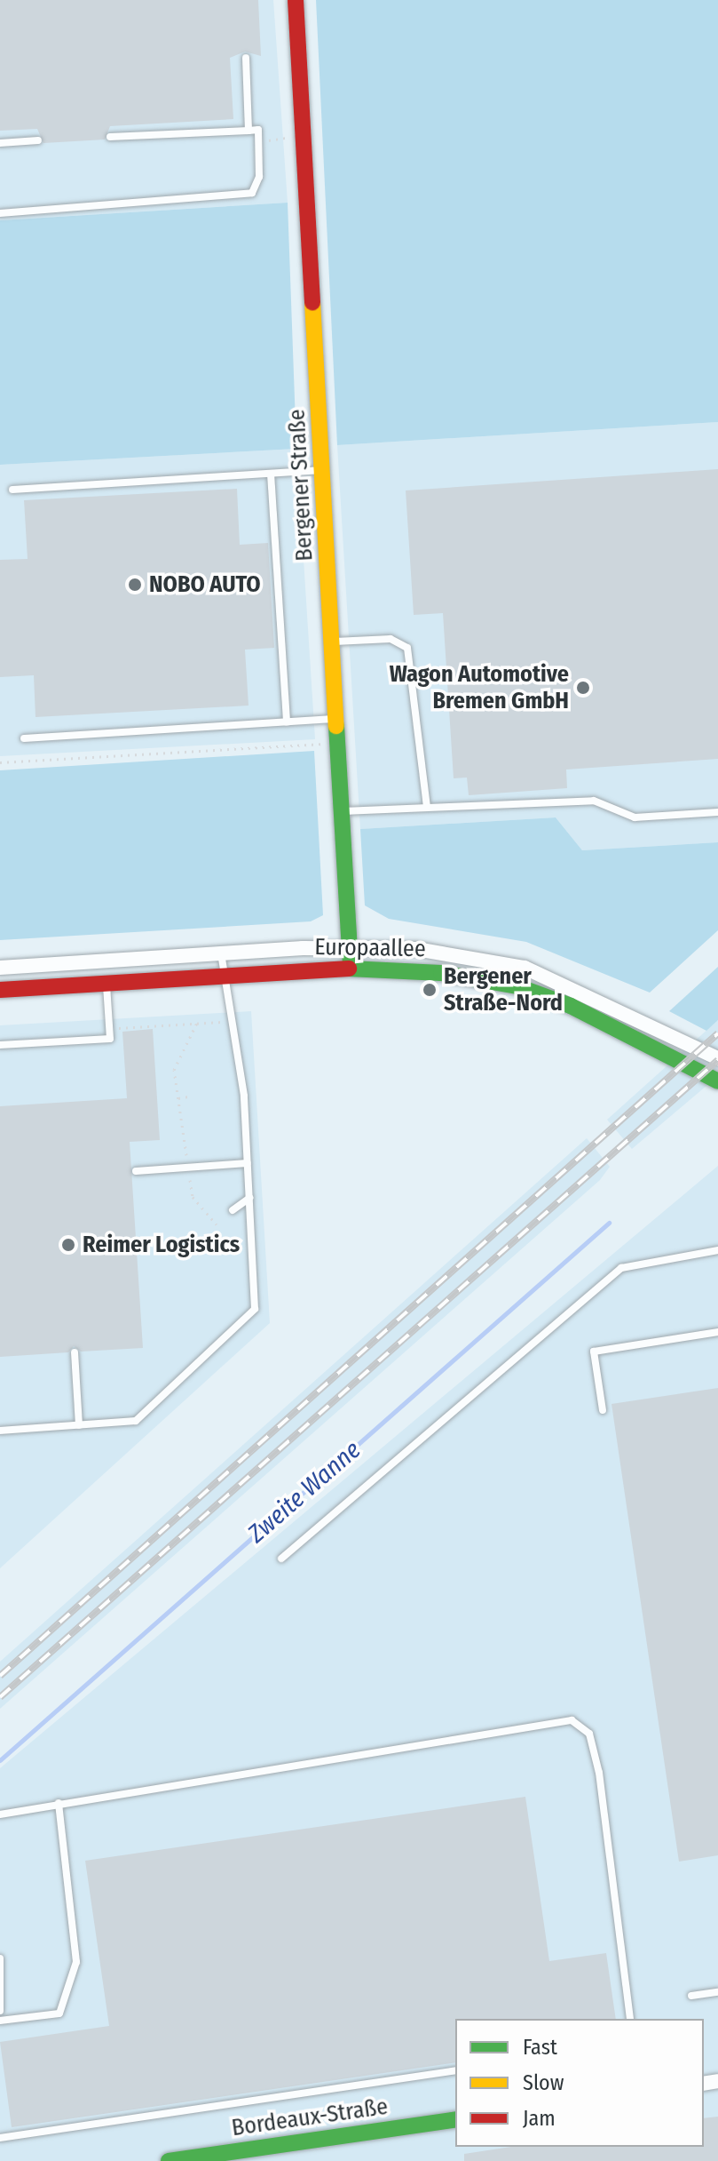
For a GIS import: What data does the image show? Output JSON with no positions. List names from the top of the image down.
{
  "streets": {
    "street": ["Bergener Straße", "Europaallee", "Bordeaux-Straße"]
  },
  "crossings": [
    ["Bergener Straße", "Europaallee"]
  ],
  "water": ["Zweite Wanne"],
  "places": [
    "NOBO AUTO",
    "Wagon Automotive Bremen GmbH",
    "Bergener Straße-Nord",
    "Reimer Logistics"
  ],
  "legend": ["Fast", "Slow", "Jam"]
}
